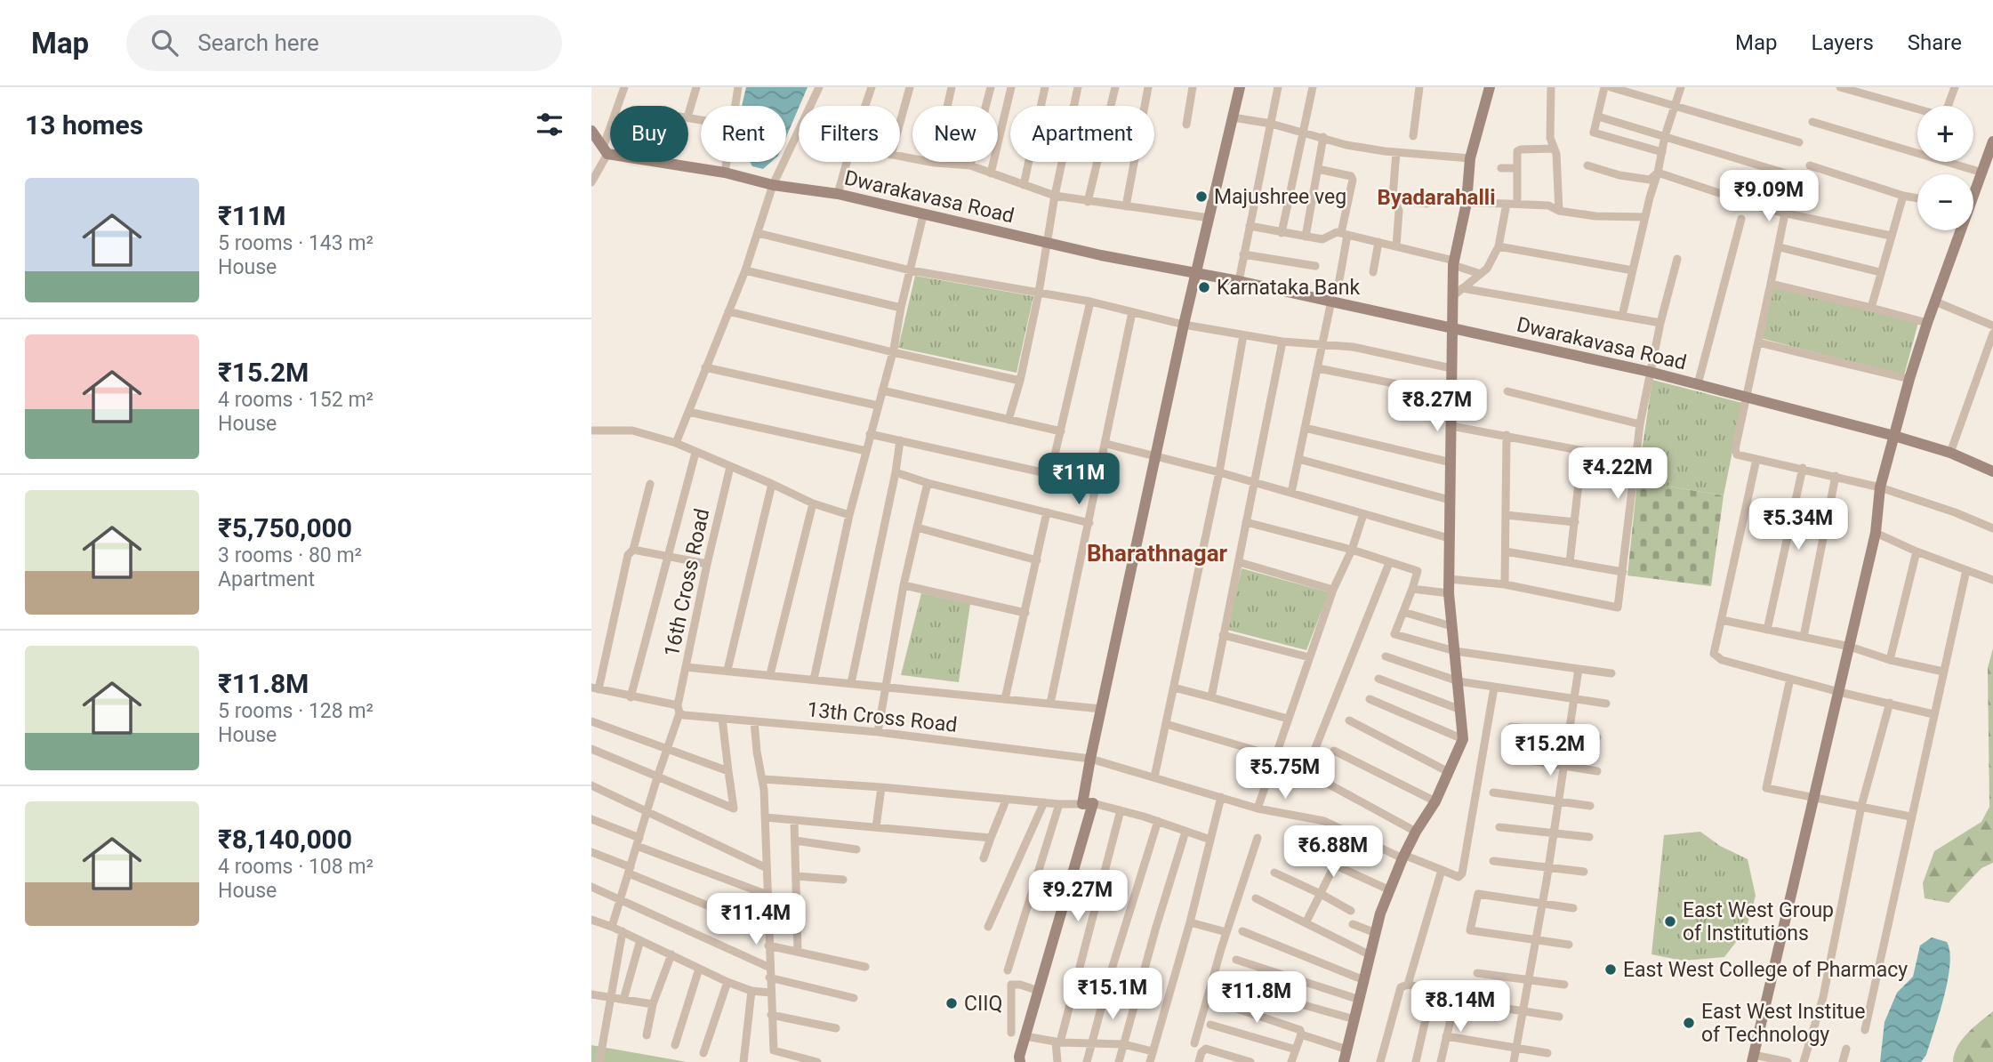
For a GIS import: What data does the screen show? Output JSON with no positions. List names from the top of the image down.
{
  "streets": {
    "street": ["Dwarakavasa Road", "16th Cross Road", "13th Cross Road"]
  },
  "crossings": [
    ["16th Cross Road", "13th Cross Road"]
  ],
  "districts": ["Byadarahalli", "Bharathnagar"],
  "places": [
    "Majushree veg",
    "Karnataka Bank",
    "East West Group of Institutions",
    "East West College of Pharmacy",
    "CIIQ",
    "East West Institue of Technology"
  ],
  "page": {
    "header": "Map",
    "search": "Search here",
    "nav": ["Map", "Layers", "Share"],
    "heading": "13 homes",
    "map_buttons": ["+", "−"],
    "chip": [
      "Buy",
      "Rent",
      "Filters",
      "New",
      "Apartment"
    ],
    "list": [
      {
        "name": "₹11M",
        "note": "5 rooms · 143 m² · House"
      },
      {
        "name": "₹15.2M",
        "note": "4 rooms · 152 m² · House"
      },
      {
        "name": "₹5,750,000",
        "note": "3 rooms · 80 m² · Apartment"
      },
      {
        "name": "₹11.8M",
        "note": "5 rooms · 128 m² · House"
      },
      {
        "name": "₹8,140,000",
        "note": "4 rooms · 108 m² · House"
      }
    ],
    "price": [
      "₹9.09M",
      "₹8.27M",
      "₹4.22M",
      "₹11M",
      "₹5.34M",
      "₹15.2M",
      "₹5.75M",
      "₹6.88M",
      "₹9.27M",
      "₹11.4M",
      "₹15.1M",
      "₹11.8M",
      "₹8.14M"
    ]
  }
}
